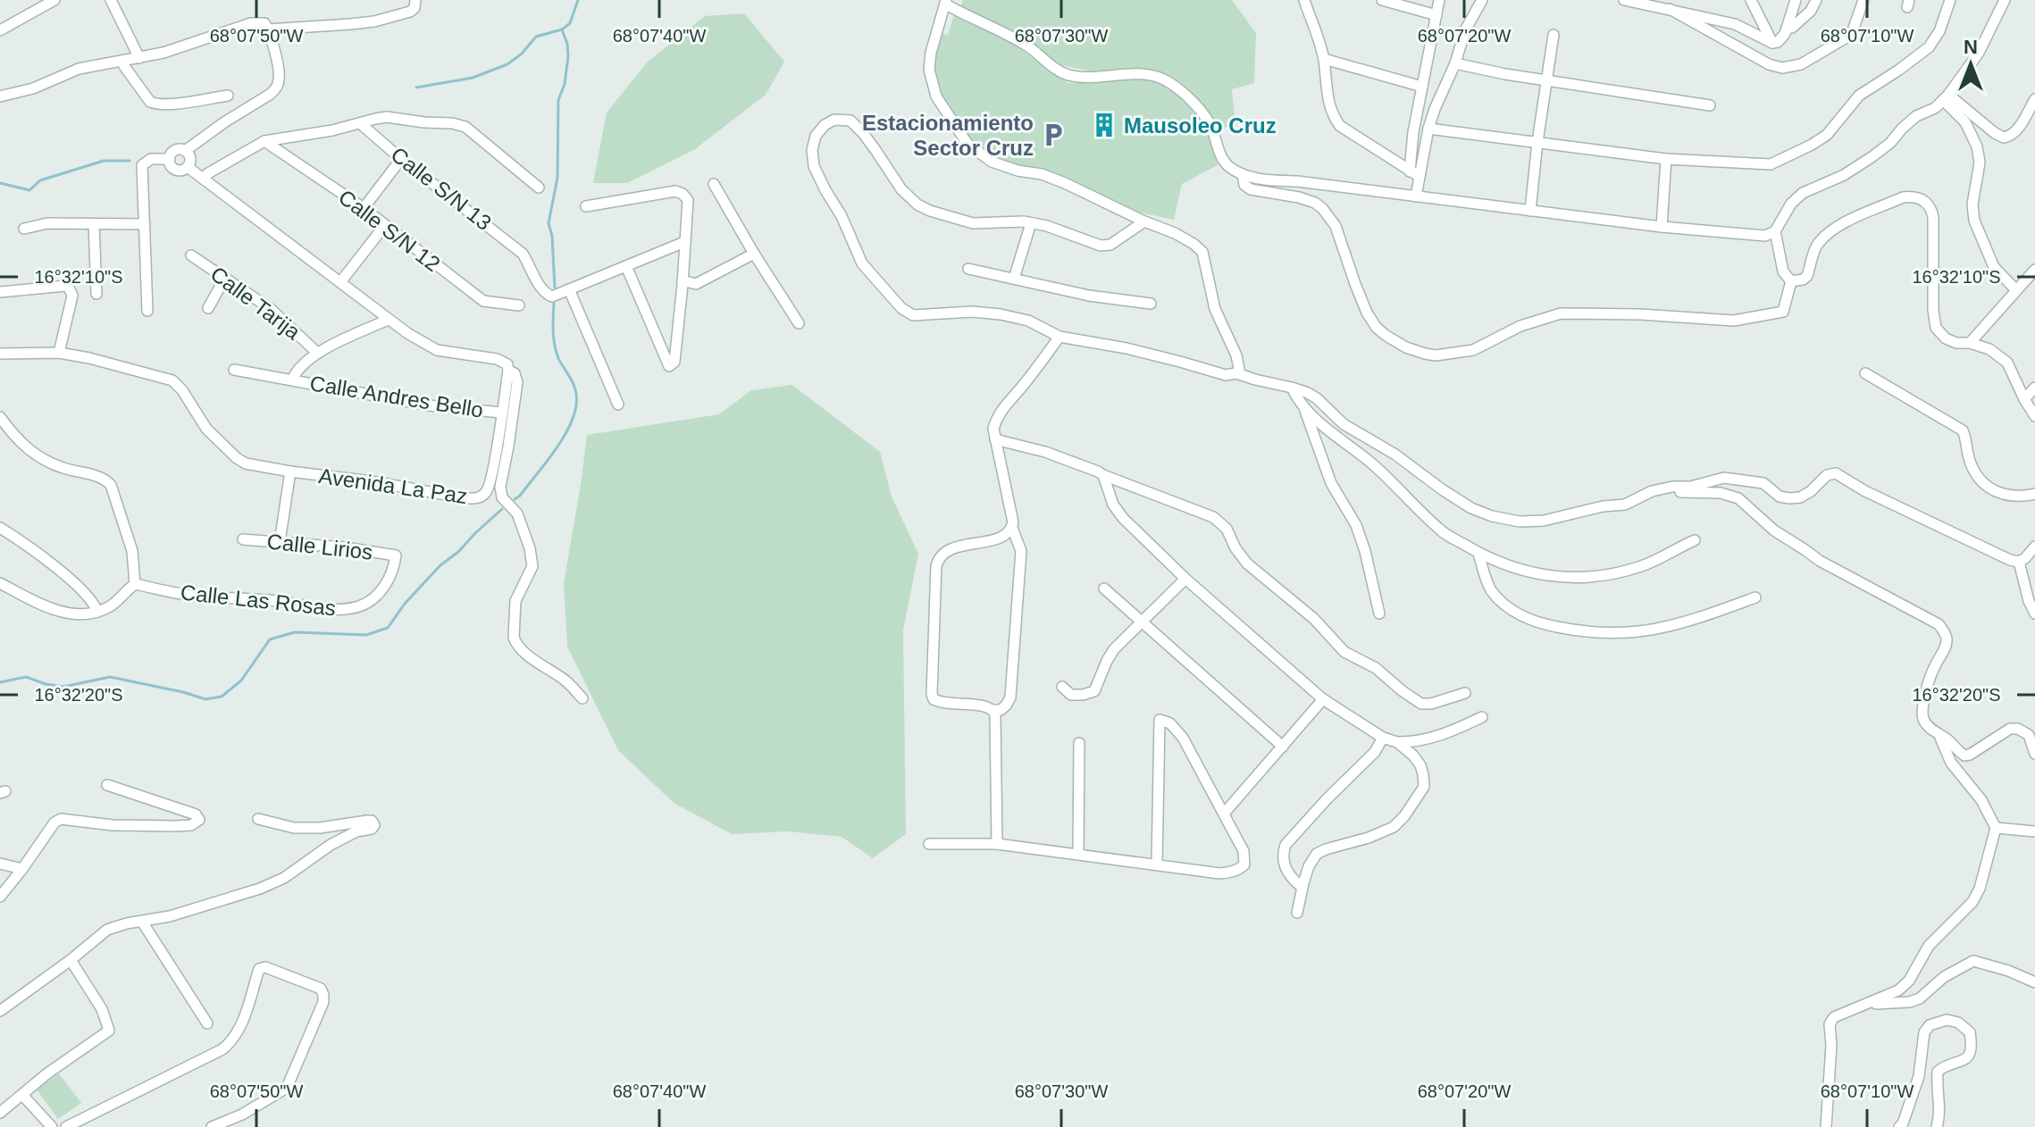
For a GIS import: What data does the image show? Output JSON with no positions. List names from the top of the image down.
{
  "streets": {
    "street": [
      "Calle S/N 13",
      "Calle S/N 12",
      "Calle Tarija",
      "Calle Andres Bello",
      "Avenida La Paz",
      "Calle Lirios",
      "Calle Las Rosas"
    ]
  },
  "crossings": [
    ["Calle Andres Bello", "Avenida La Paz"],
    ["Calle Lirios", "Calle Las Rosas"]
  ],
  "places": {
    "building": ["Mausoleo Cruz"],
    "parking": ["Estacionamiento Sector Cruz"]
  },
  "north": "top",
  "coordinates": [
    "68°07'50\"W",
    "68°07'40\"W",
    "68°07'30\"W",
    "68°07'20\"W",
    "68°07'10\"W",
    "16°32'10\"S",
    "16°32'20\"S"
  ]
}
